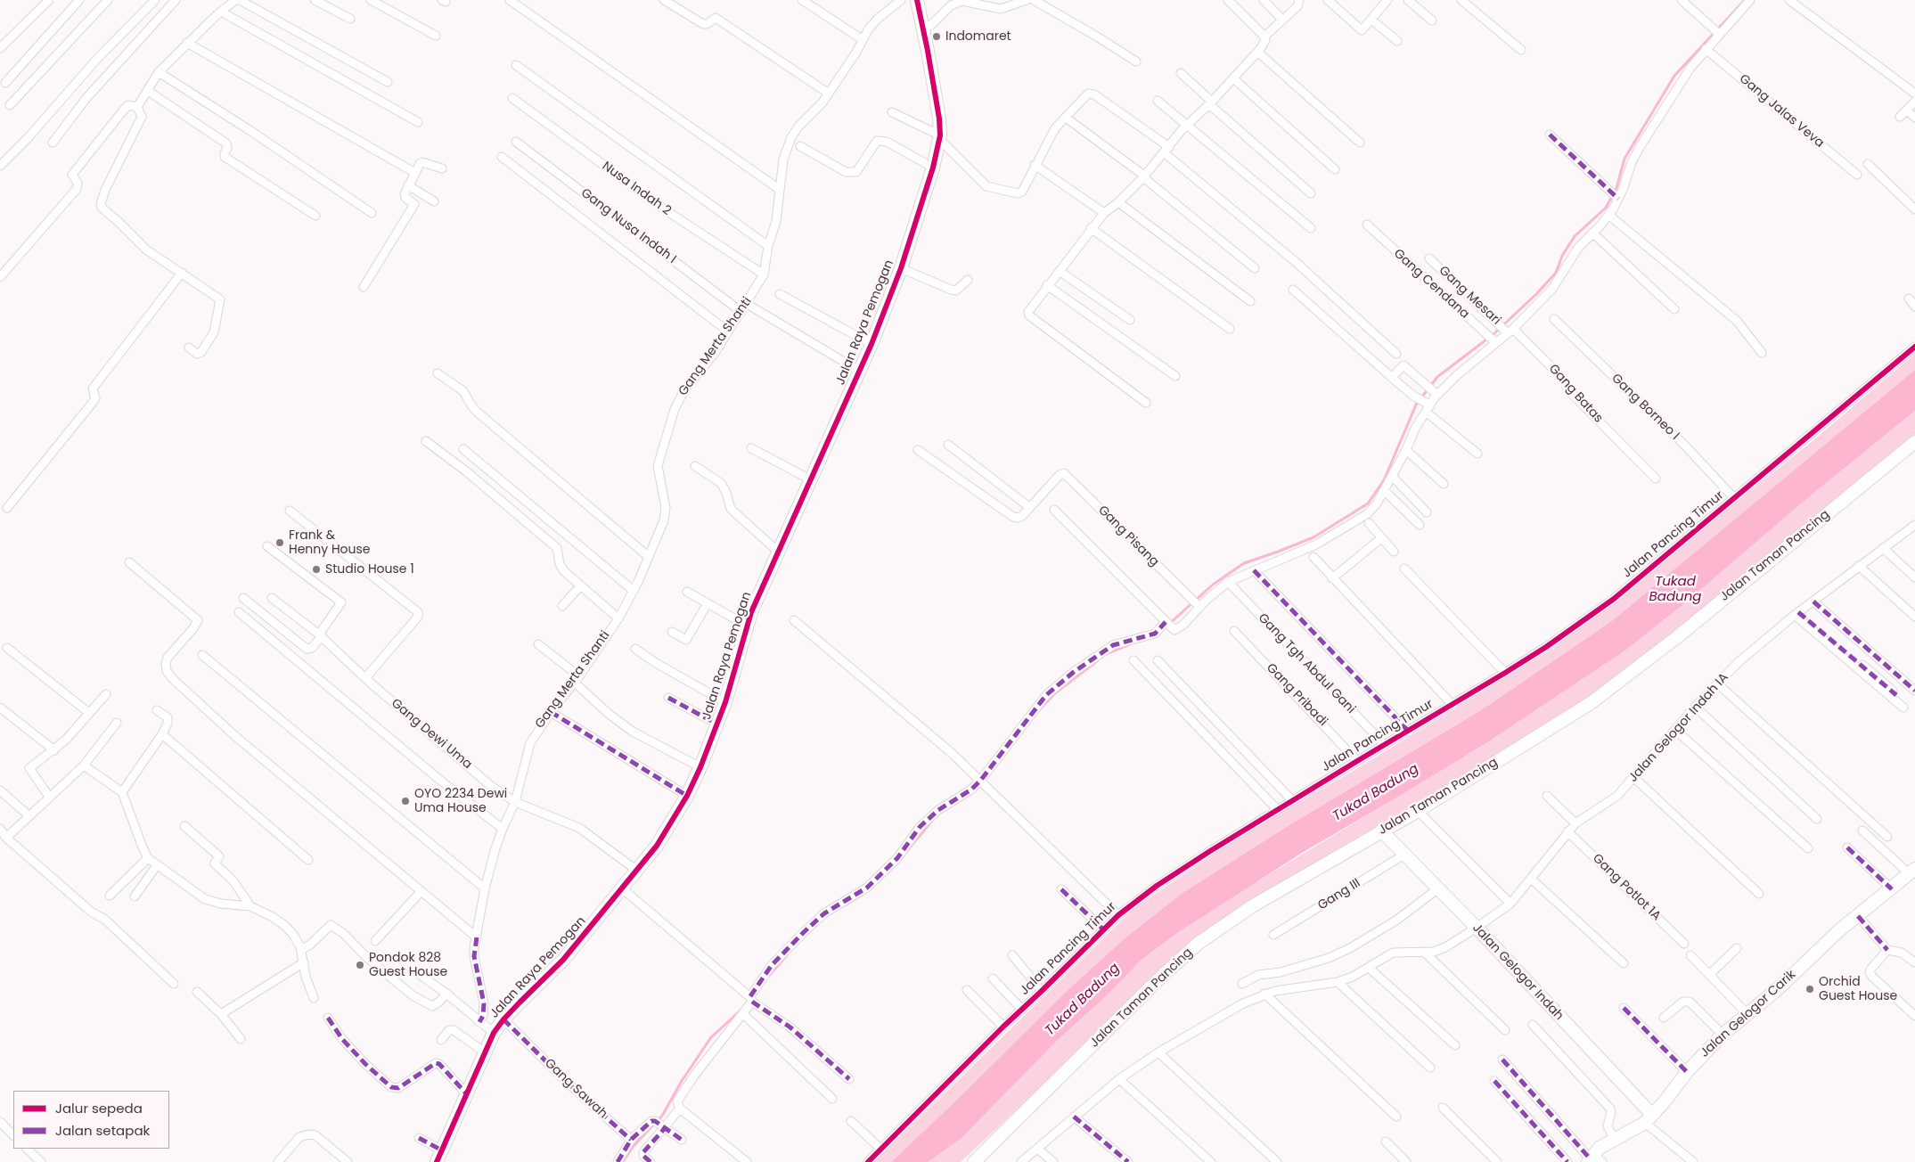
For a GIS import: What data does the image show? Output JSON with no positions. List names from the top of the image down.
{
  "streets": {
    "street": [
      "Gang Jalas Veva",
      "Nusa Indah 2",
      "Gang Nusa Indah I",
      "Gang Cendana",
      "Gang Mesari",
      "Jalan Raya Pemogan",
      "Gang Merta Shanti",
      "Gang Batas",
      "Gang Borneo I",
      "Jalan Pancing Timur",
      "Gang Pisang",
      "Jalan Taman Pancing",
      "Gang Tgh Abdul Gani",
      "Gang Pribadi",
      "Jalan Gelogor Indah IA",
      "Gang Dewi Uma",
      "Gang Potlot 1A",
      "Gang III",
      "Jalan Gelogor Indah",
      "Jalan Gelogor Carik",
      "Gang Sawah"
    ]
  },
  "crossings": [
    ["Nusa Indah 2", "Gang Merta Shanti"],
    ["Gang Nusa Indah I", "Gang Merta Shanti"],
    ["Gang Mesari", "Gang Batas"],
    ["Jalan Raya Pemogan", "Gang Dewi Uma"],
    ["Jalan Raya Pemogan", "Gang Sawah"],
    ["Gang Merta Shanti", "Gang Dewi Uma"],
    ["Gang Borneo I", "Jalan Pancing Timur"],
    ["Jalan Pancing Timur", "Gang Tgh Abdul Gani"],
    ["Jalan Pancing Timur", "Gang Pribadi"],
    ["Jalan Taman Pancing", "Jalan Gelogor Indah"],
    ["Jalan Gelogor Indah IA", "Gang Potlot 1A"],
    ["Jalan Gelogor Indah IA", "Jalan Gelogor Indah"],
    ["Gang III", "Jalan Gelogor Indah"],
    ["Jalan Gelogor Indah", "Jalan Gelogor Carik"]
  ],
  "water": ["Tukad Badung"],
  "places": [
    "Indomaret",
    "Frank & Henny House",
    "Studio House 1",
    "OYO 2234 Dewi Uma House",
    "Pondok 828 Guest House",
    "Orchid Guest House"
  ],
  "legend": ["Jalur sepeda", "Jalan setapak"]
}
